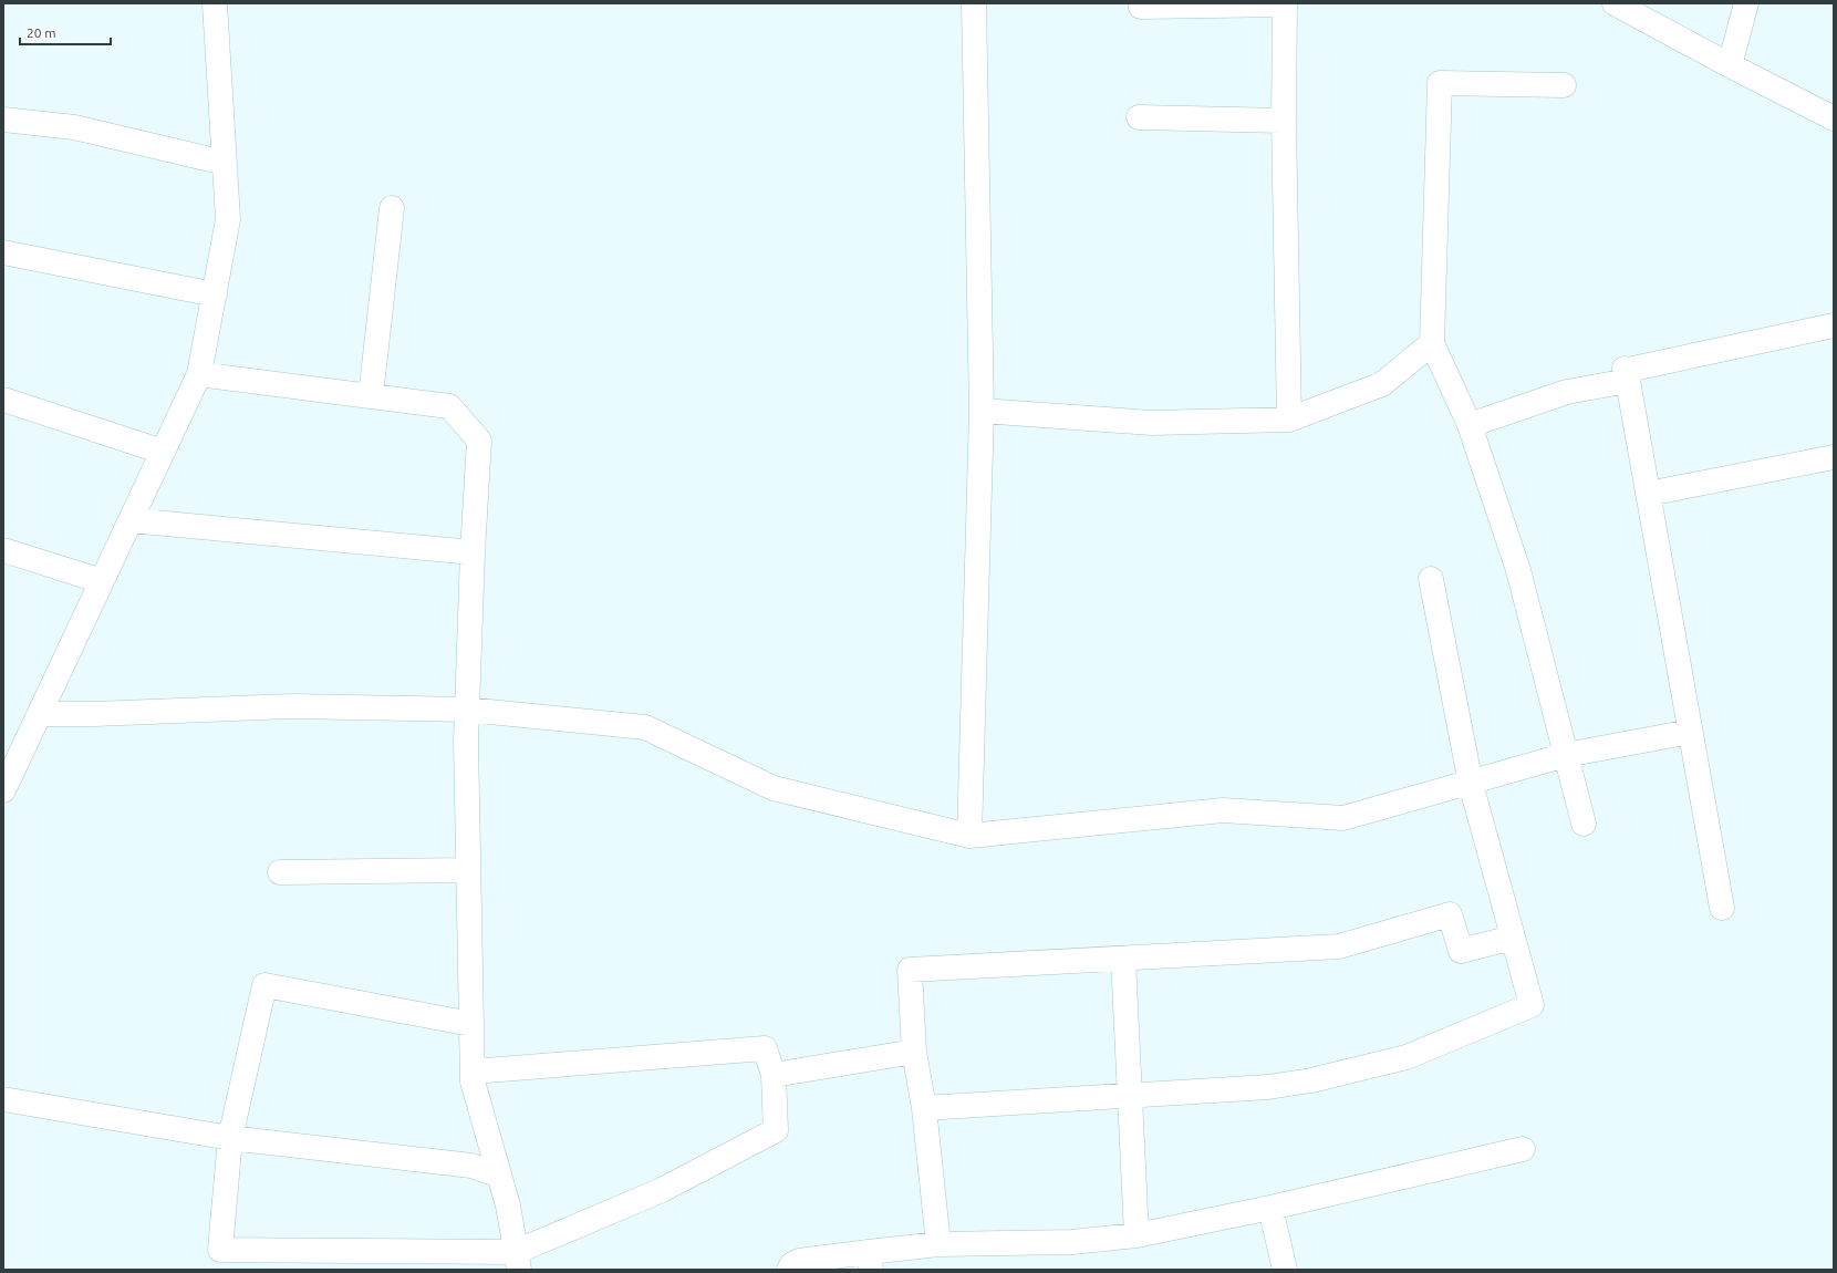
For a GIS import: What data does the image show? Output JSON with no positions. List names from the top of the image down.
{
  "scale_bar": "20 m"
}
